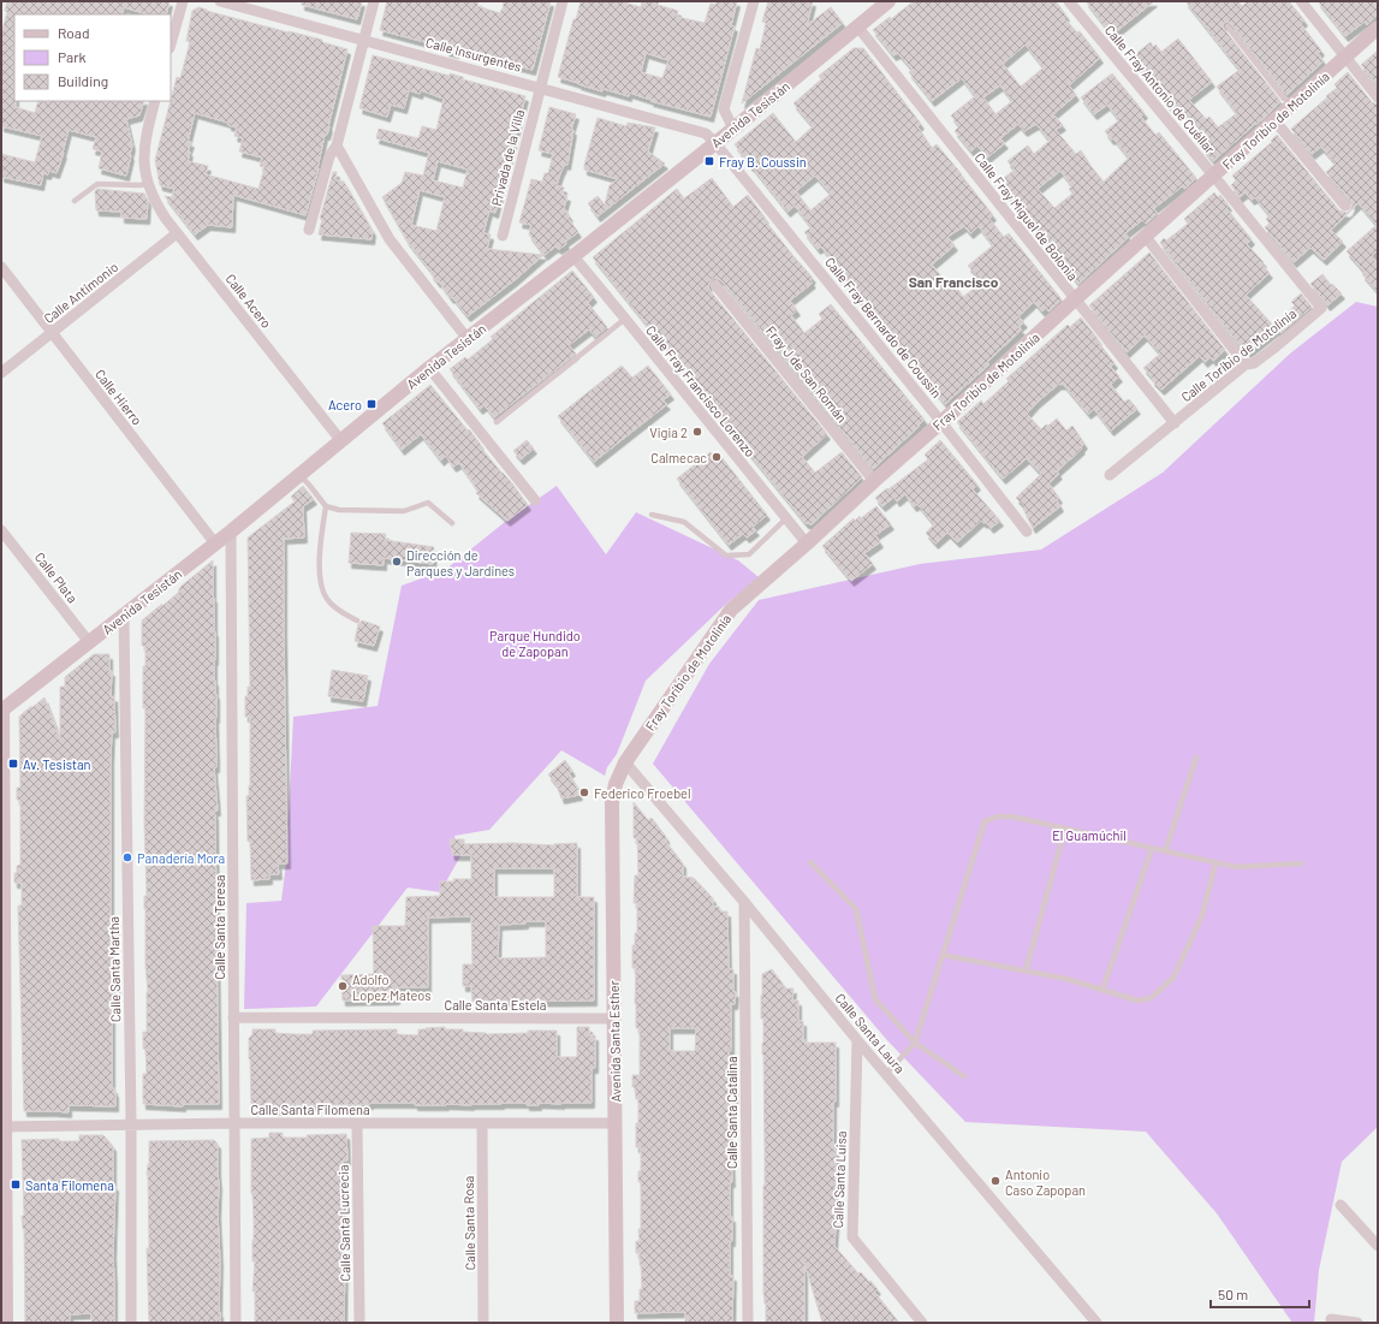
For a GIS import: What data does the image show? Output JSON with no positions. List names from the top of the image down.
{
  "streets": {
    "main road": ["Avenida Tesistán", "Fray Toribio de Motolinía", "Avenida Santa Esther"],
    "street": [
      "Calle Insurgentes",
      "Calle Fray Antonio de Cuéllar",
      "Privada de la Villa",
      "Calle Fray Miguel de Bolonia",
      "Calle Antimonio",
      "Calle Acero",
      "Calle Fray Bernardo de Coussin",
      "Calle Toribio de Motolinía",
      "Fray J de San Román",
      "Calle Fray Francisco Lorenzo",
      "Calle Hierro",
      "Calle Plata",
      "Calle Santa Teresa",
      "Calle Santa Martha",
      "Calle Santa Estela",
      "Calle Santa Laura",
      "Calle Santa Filomena",
      "Calle Santa Catalina",
      "Calle Santa Luisa",
      "Calle Santa Lucrecia",
      "Calle Santa Rosa"
    ]
  },
  "crossings": [
    ["Calle Insurgentes", "Avenida Tesistán"],
    ["Calle Insurgentes", "Privada de la Villa"],
    ["Calle Insurgentes", "Calle Fray Bernardo de Coussin"],
    ["Calle Fray Antonio de Cuéllar", "Fray Toribio de Motolinía"],
    ["Calle Fray Antonio de Cuéllar", "Calle Toribio de Motolinía"],
    ["Avenida Tesistán", "Calle Fray Miguel de Bolonia"],
    ["Avenida Tesistán", "Calle Acero"],
    ["Avenida Tesistán", "Calle Fray Bernardo de Coussin"],
    ["Avenida Tesistán", "Calle Fray Francisco Lorenzo"],
    ["Avenida Tesistán", "Calle Hierro"],
    ["Avenida Tesistán", "Calle Plata"],
    ["Avenida Tesistán", "Calle Santa Teresa"],
    ["Avenida Tesistán", "Calle Santa Martha"],
    ["Fray Toribio de Motolinía", "Calle Fray Miguel de Bolonia"],
    ["Fray Toribio de Motolinía", "Calle Fray Bernardo de Coussin"],
    ["Fray Toribio de Motolinía", "Fray J de San Román"],
    ["Fray Toribio de Motolinía", "Calle Fray Francisco Lorenzo"],
    ["Fray Toribio de Motolinía", "Calle Santa Laura"],
    ["Fray Toribio de Motolinía", "Avenida Santa Esther"],
    ["Calle Fray Miguel de Bolonia", "Calle Toribio de Motolinía"],
    ["Calle Antimonio", "Calle Acero"],
    ["Calle Antimonio", "Calle Hierro"],
    ["Calle Santa Teresa", "Calle Santa Estela"],
    ["Calle Santa Teresa", "Calle Santa Filomena"],
    ["Calle Santa Martha", "Calle Santa Filomena"],
    ["Calle Santa Estela", "Avenida Santa Esther"],
    ["Calle Santa Laura", "Avenida Santa Esther"],
    ["Calle Santa Laura", "Calle Santa Catalina"],
    ["Calle Santa Laura", "Calle Santa Luisa"],
    ["Avenida Santa Esther", "Calle Santa Filomena"],
    ["Calle Santa Filomena", "Calle Santa Lucrecia"],
    ["Calle Santa Filomena", "Calle Santa Rosa"]
  ],
  "districts": ["San Francisco"],
  "parks": ["Parque Hundido de Zapopan", "El Guamúchil"],
  "places": {
    "transit": [
      "Fray B. Coussin",
      "Acero",
      "Av. Tesistan",
      "Santa Filomena"
    ],
    "other": [
      "Vigia 2",
      "Calmecac",
      "Dirección de Parques y Jardines",
      "Federico Froebel",
      "Panadería Mora",
      "Adolfo Lopez Mateos",
      "Antonio Caso Zapopan"
    ]
  },
  "legend": ["Road", "Park", "Building"],
  "scale_bar": "50 m"
}
